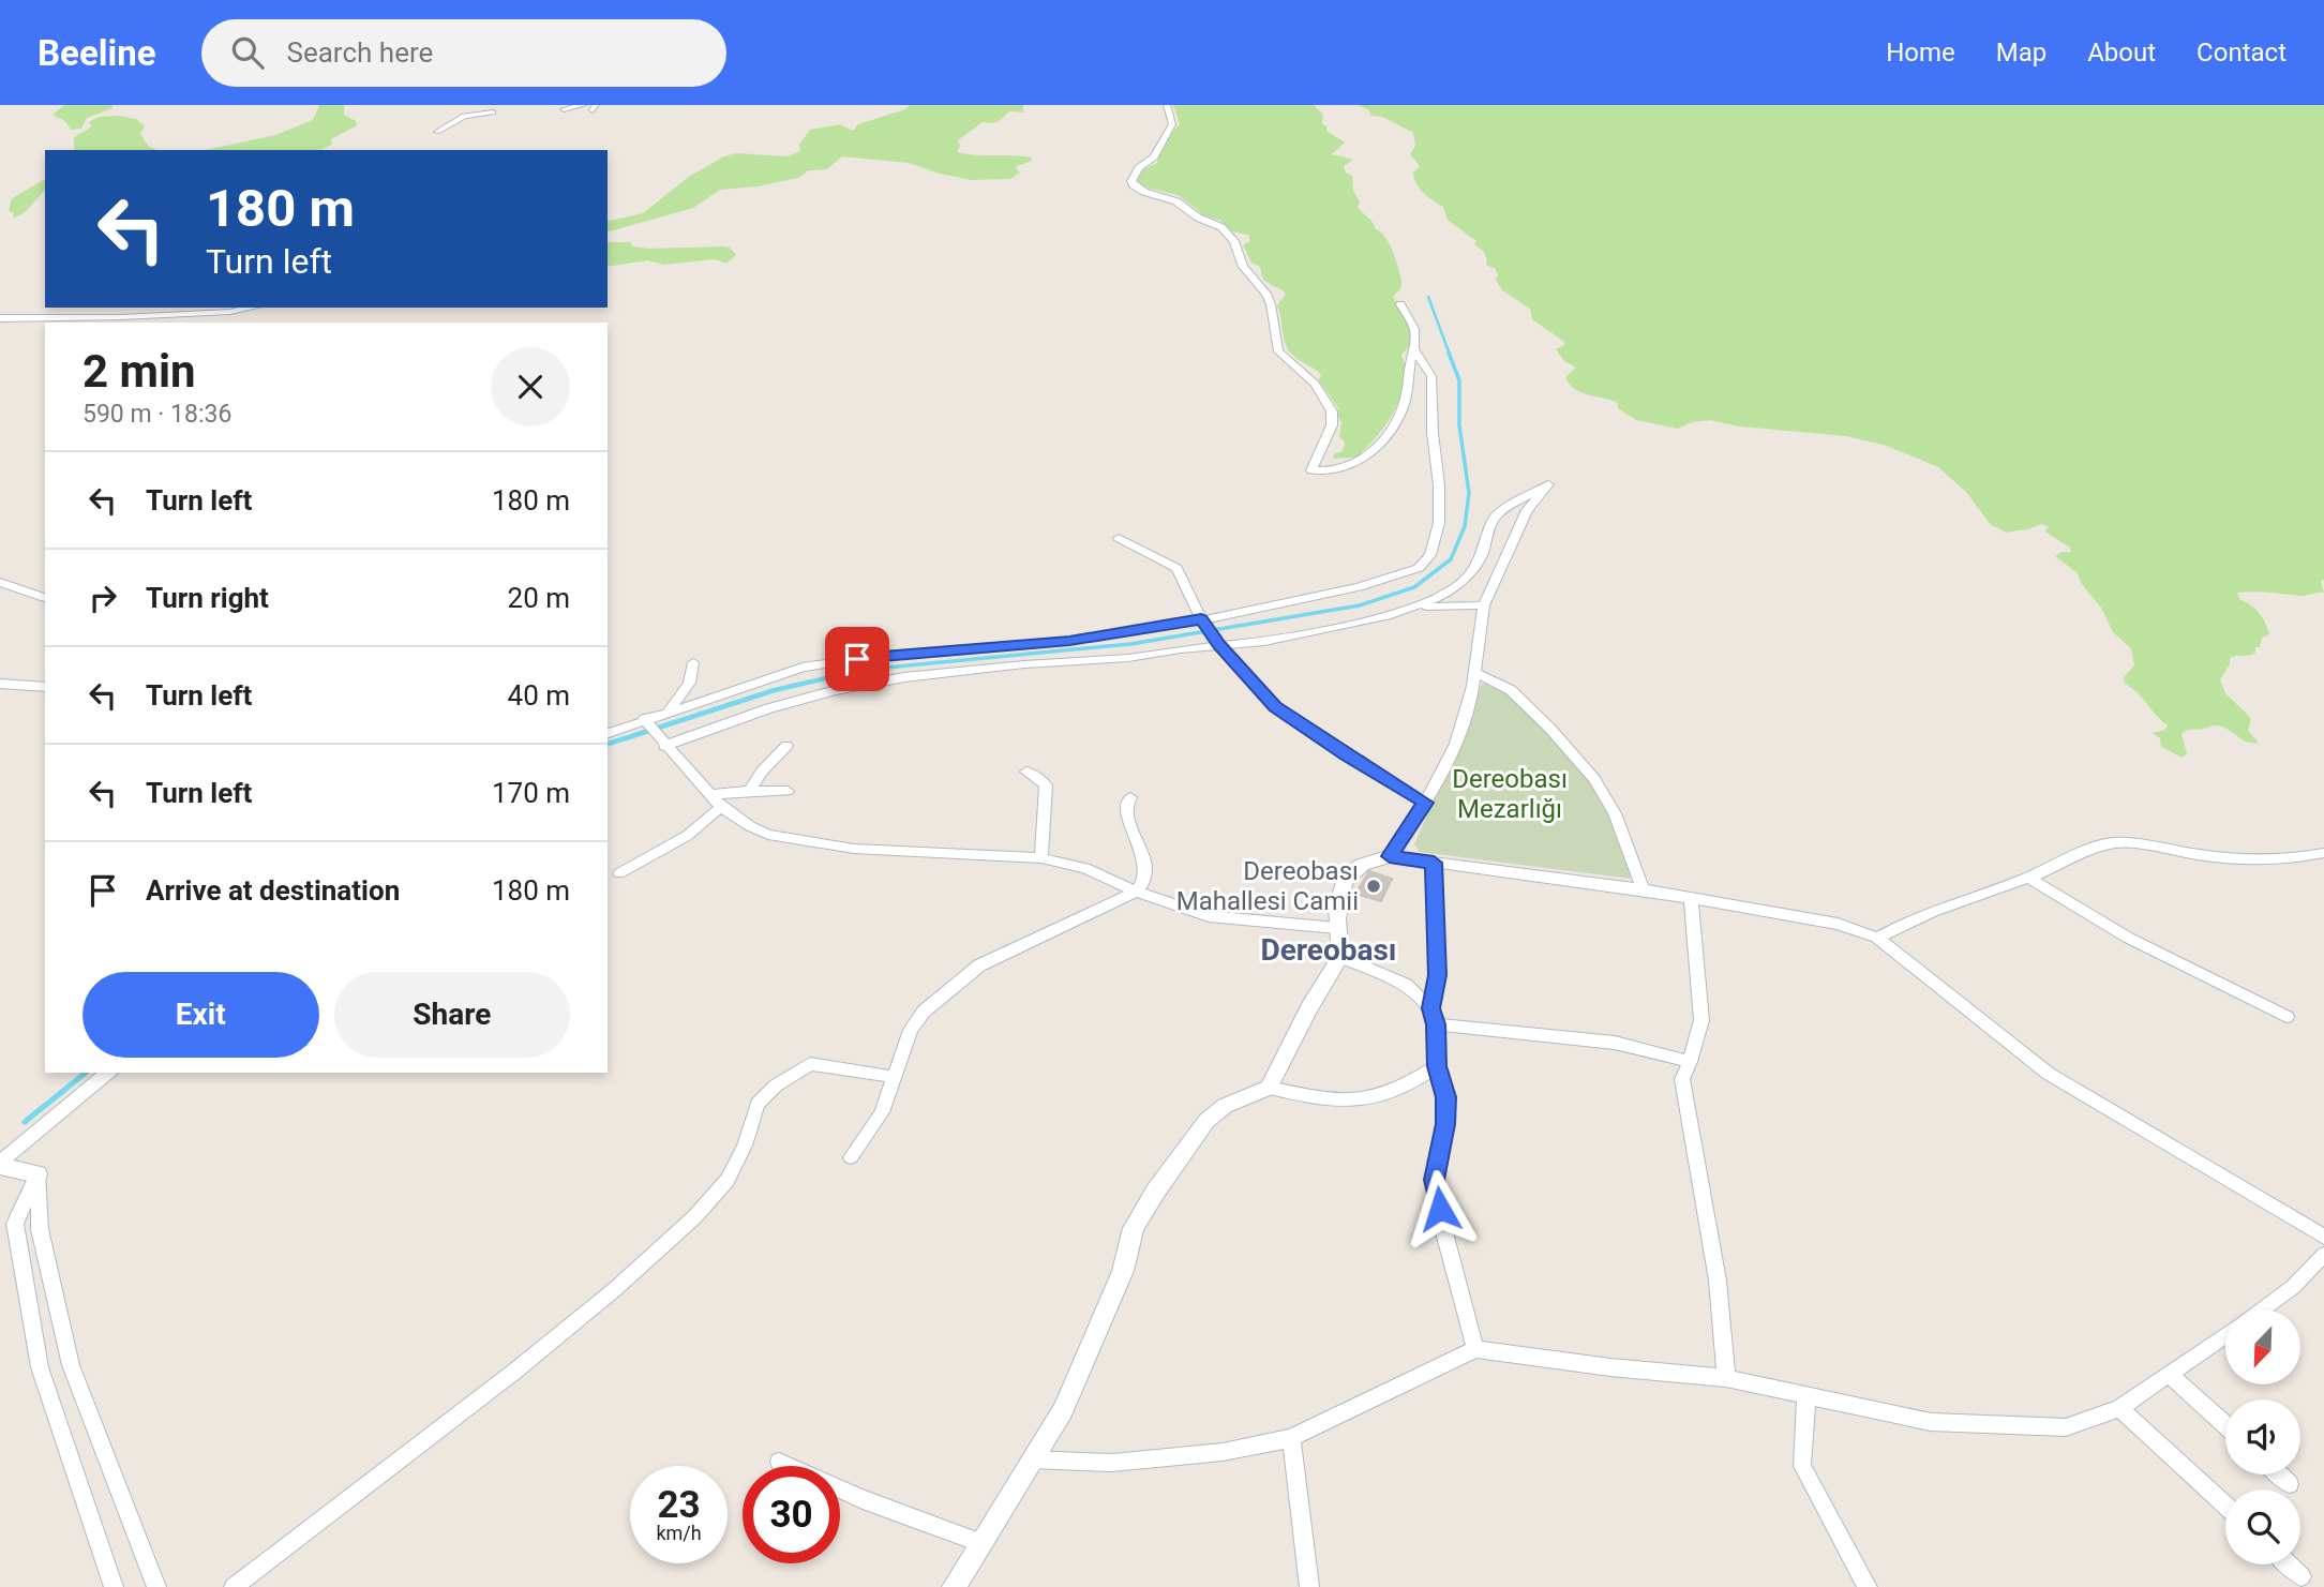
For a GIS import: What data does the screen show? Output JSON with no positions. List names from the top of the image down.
{
  "districts": ["Dereobası"],
  "parks": ["Dereobası Mezarlığı"],
  "places": ["Dereobası Mahallesi Camii"],
  "north": "bottom left",
  "page": {
    "header": "Beeline",
    "search": "Search here",
    "nav": [
      "Home",
      "Map",
      "About",
      "Contact"
    ],
    "turn": ["180 m", "Turn left"],
    "heading": ["2 min", "590 m · 18:36"],
    "list": [
      {
        "name": "Turn left",
        "value": "180 m"
      },
      {
        "name": "Turn right",
        "value": "20 m"
      },
      {
        "name": "Turn left",
        "value": "40 m"
      },
      {
        "name": "Turn left",
        "value": "170 m"
      },
      {
        "name": "Arrive at destination",
        "value": "180 m"
      }
    ],
    "buttons": ["Exit", "Share"],
    "speed": "23 km/h",
    "limit": "30"
  }
}
